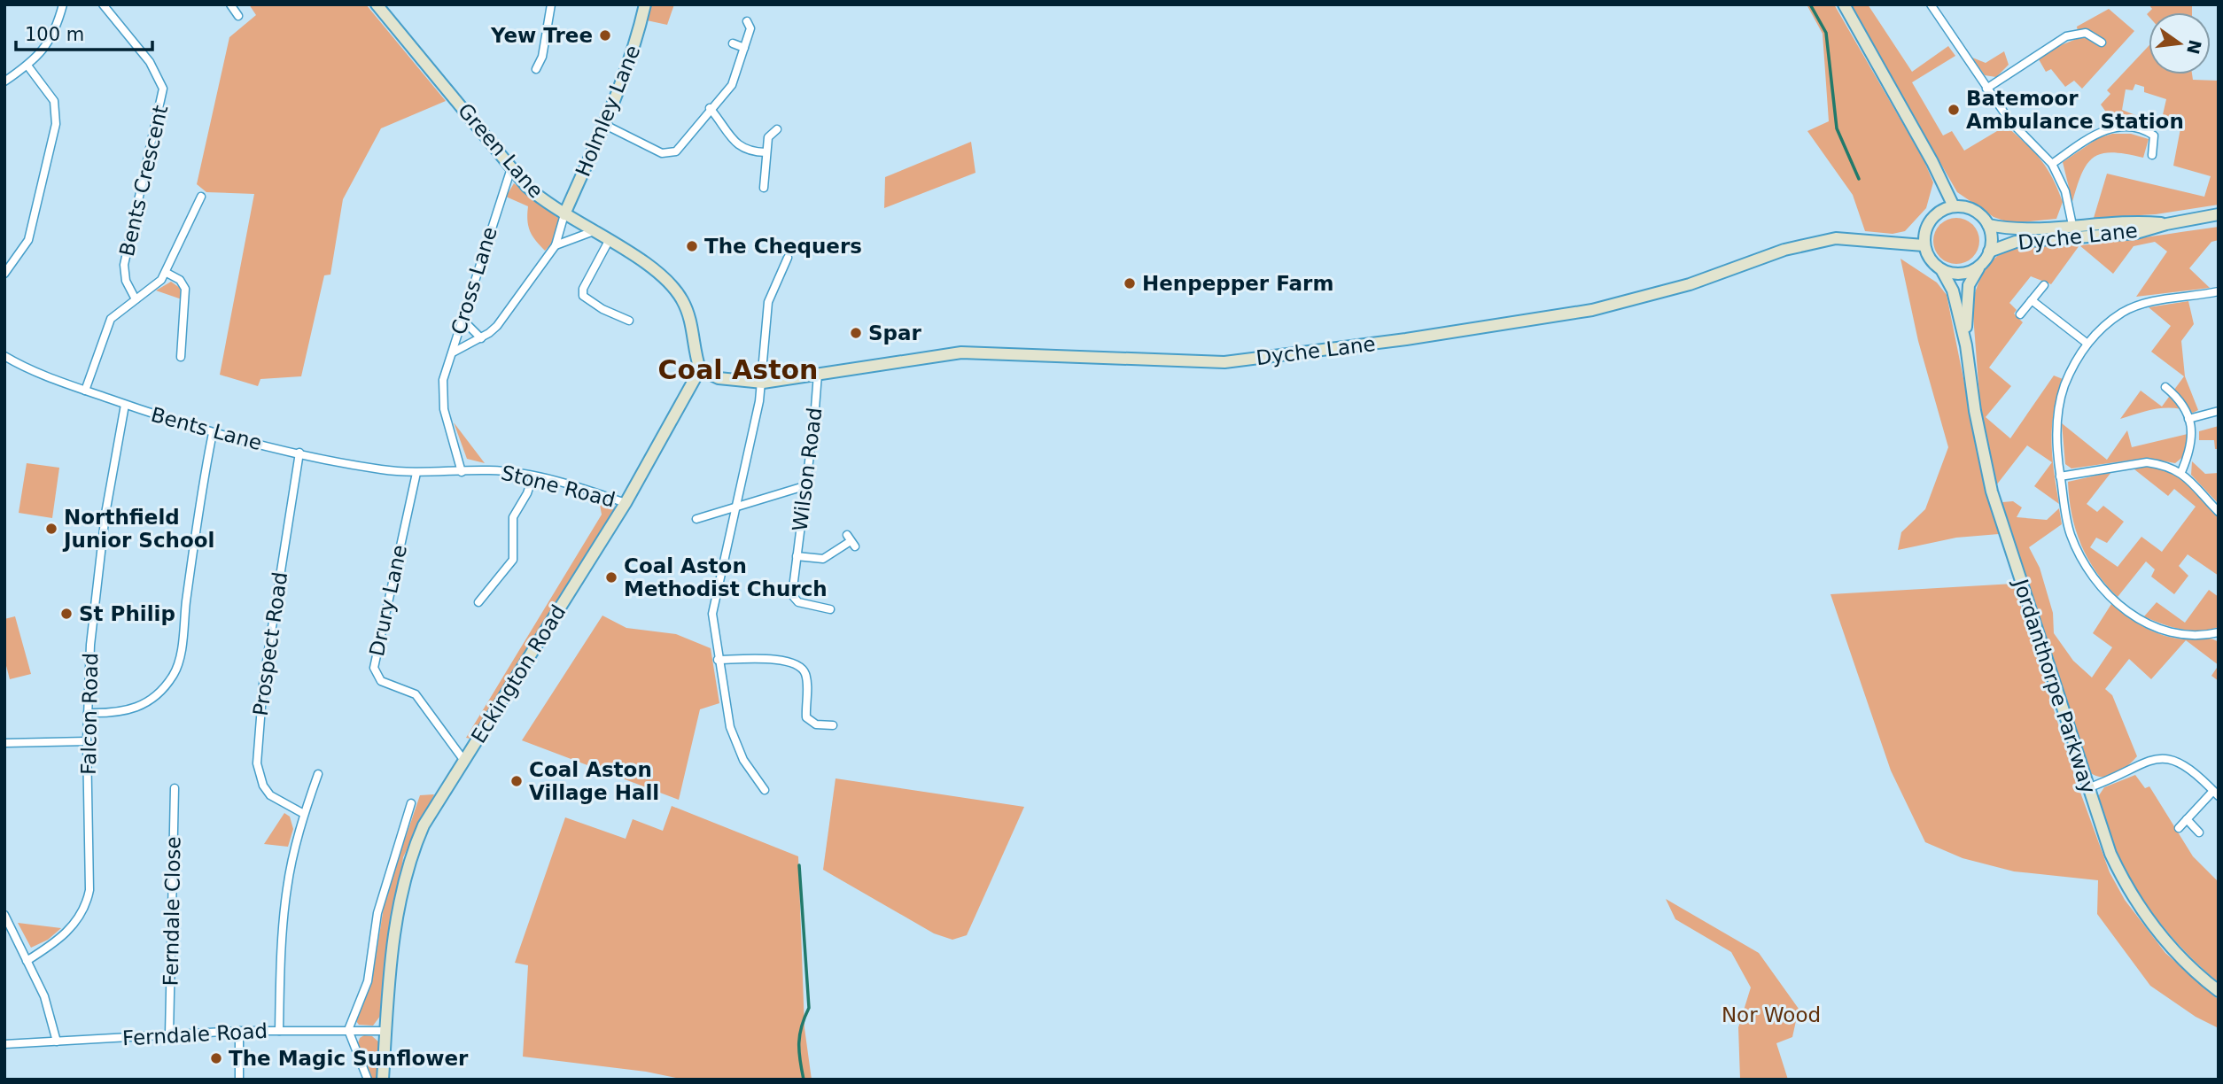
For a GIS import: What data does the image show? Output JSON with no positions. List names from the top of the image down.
{
  "streets": {
    "main road": [
      "Holmley Lane",
      "Green Lane",
      "Dyche Lane",
      "Eckington Road",
      "Jordanthorpe Parkway"
    ],
    "street": [
      "Bents Crescent",
      "Cross Lane",
      "Bents Lane",
      "Wilson Road",
      "Stone Road",
      "Drury Lane",
      "Prospect Road",
      "Falcon Road",
      "Ferndale Close",
      "Ferndale Road"
    ]
  },
  "crossings": [
    ["Holmley Lane", "Green Lane"],
    ["Green Lane", "Dyche Lane"],
    ["Green Lane", "Cross Lane"],
    ["Green Lane", "Eckington Road"],
    ["Dyche Lane", "Wilson Road"],
    ["Dyche Lane", "Eckington Road"],
    ["Dyche Lane", "Jordanthorpe Parkway"],
    ["Cross Lane", "Stone Road"],
    ["Bents Lane", "Stone Road"],
    ["Bents Lane", "Drury Lane"],
    ["Bents Lane", "Prospect Road"],
    ["Bents Lane", "Falcon Road"],
    ["Stone Road", "Drury Lane"],
    ["Stone Road", "Eckington Road"],
    ["Drury Lane", "Eckington Road"],
    ["Eckington Road", "Ferndale Road"],
    ["Ferndale Close", "Ferndale Road"]
  ],
  "districts": ["Coal Aston"],
  "parks": ["Nor Wood"],
  "places": [
    "Yew Tree",
    "Batemoor Ambulance Station",
    "The Chequers",
    "Henpepper Farm",
    "Spar",
    "Northfield Junior School",
    "Coal Aston Methodist Church",
    "St Philip",
    "Coal Aston Village Hall",
    "The Magic Sunflower"
  ],
  "scale_bar": "100 m",
  "north": "right"
}
